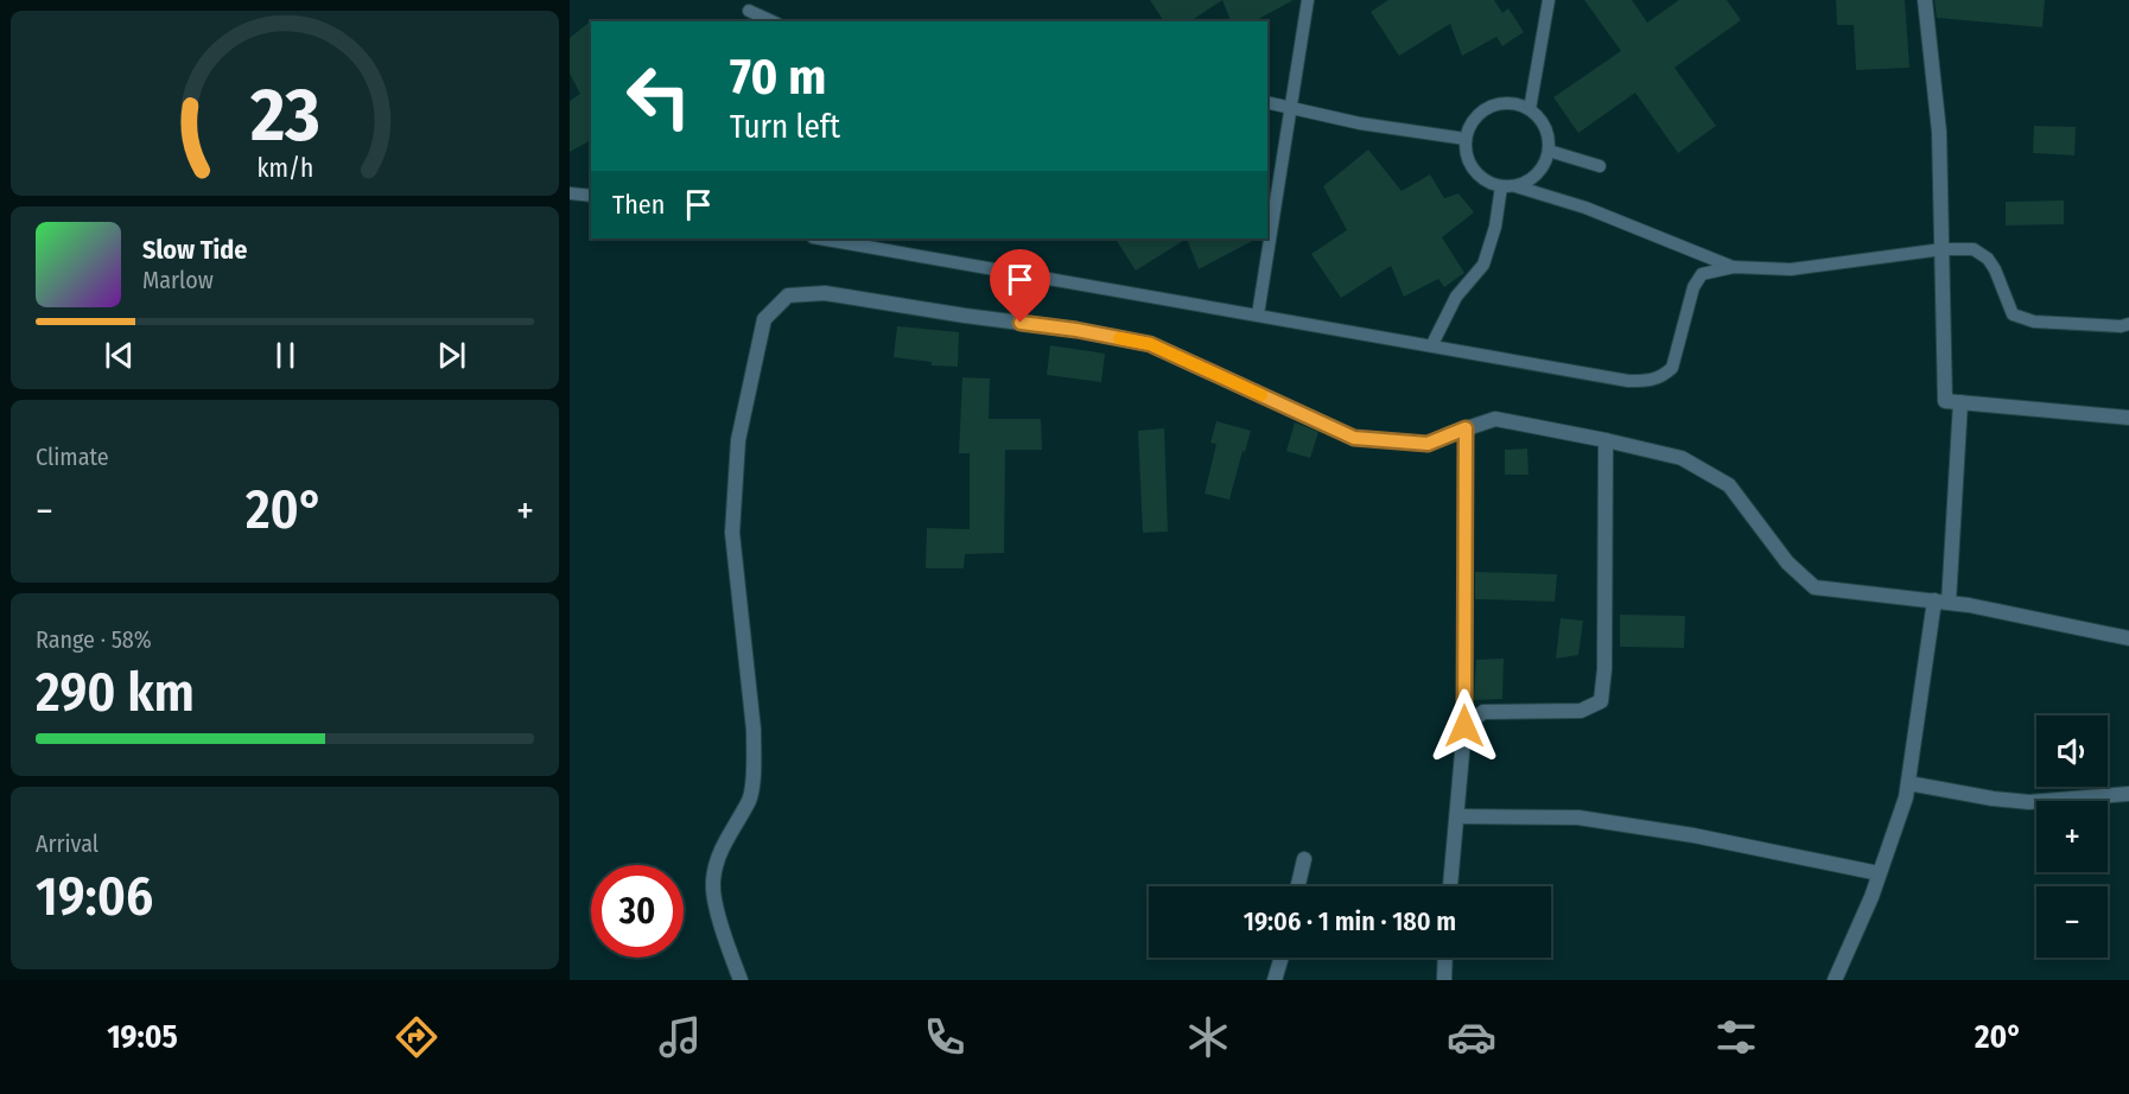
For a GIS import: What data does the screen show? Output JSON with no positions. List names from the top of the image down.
{
  "page": {
    "turn": ["70 m", "Turn left"],
    "then": "Then",
    "song": ["Slow Tide", "Marlow"],
    "tile": [
      "Climate",
      ["Range · 58%", "290 km"],
      ["Arrival", "19:06"]
    ],
    "heat": ["−", "20°", "+"],
    "map_buttons": ["+", "−"],
    "limit": "30",
    "trip": "19:06 · 1 min · 180 m",
    "tabs": ["19:05", "20°"],
    "gauge": ["23", "km/h"]
  }
}
